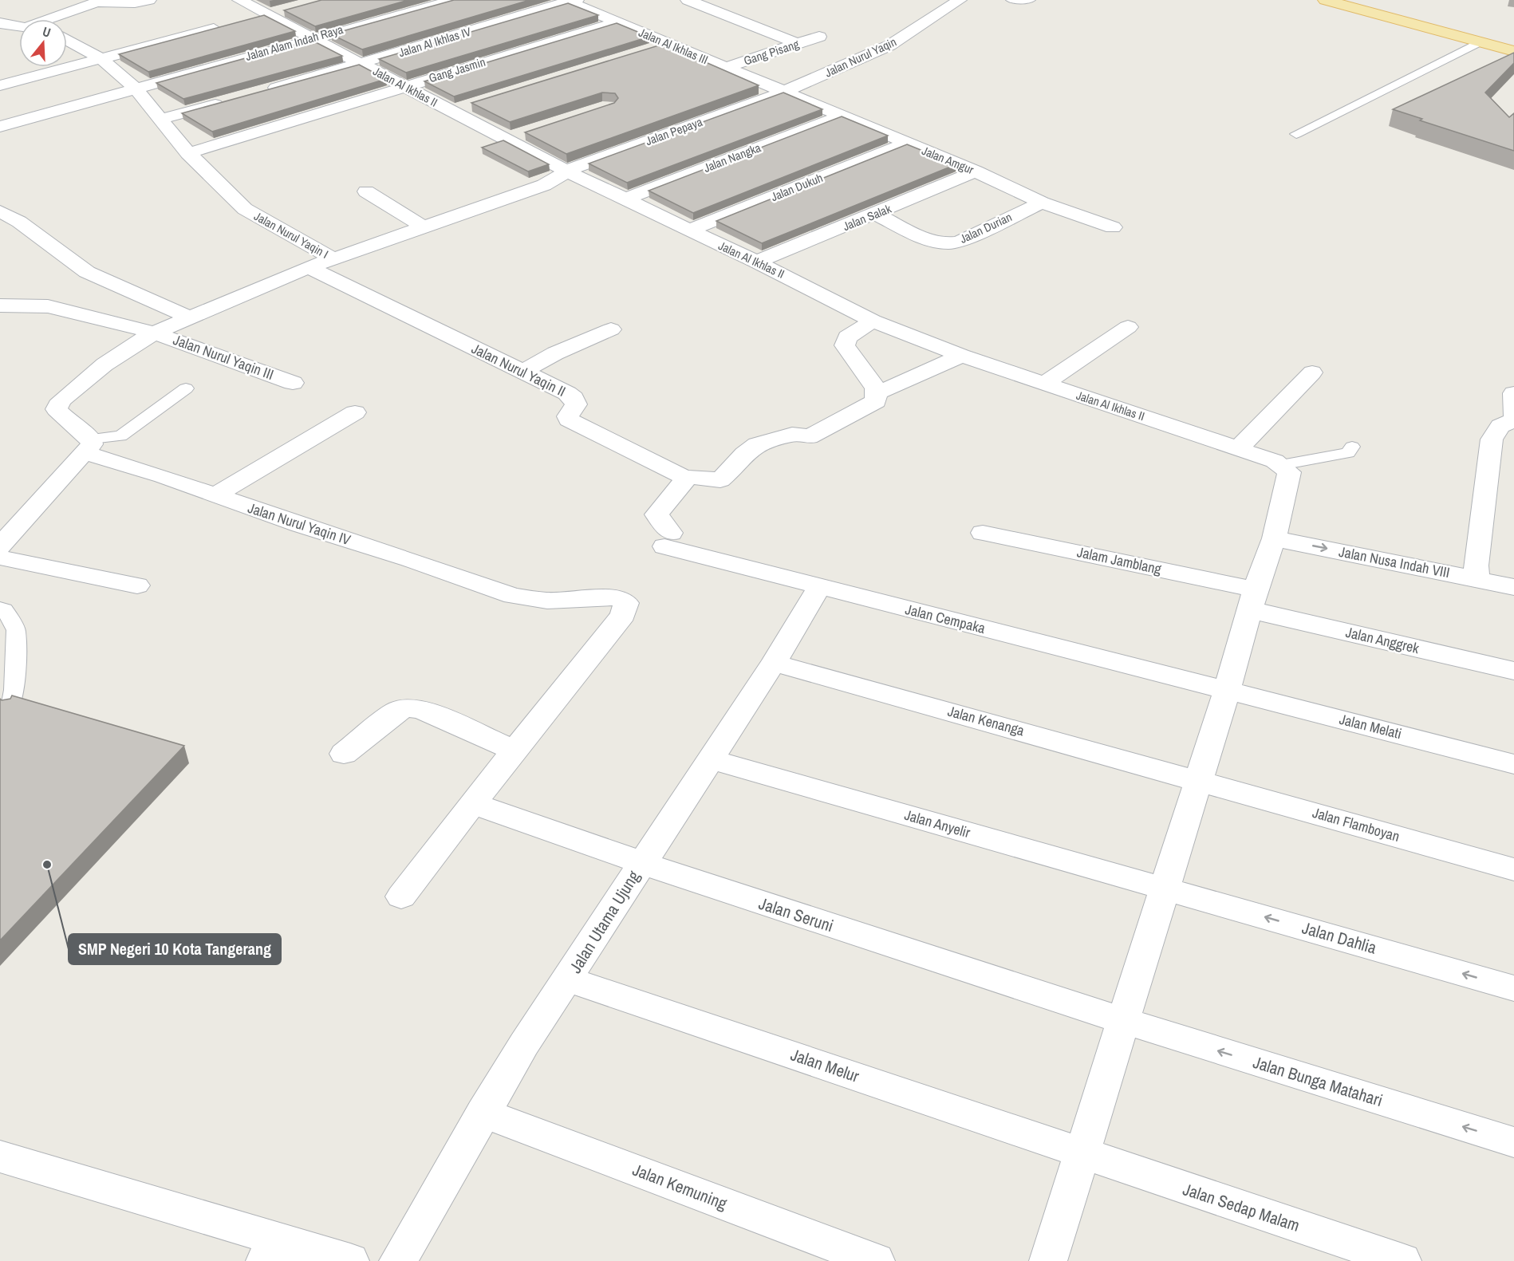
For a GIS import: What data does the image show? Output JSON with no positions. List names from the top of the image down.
{
  "streets": {
    "street": [
      "Jalan Al Ikhlas IV",
      "Jalan Alam Indah Raya",
      "Jalan Al Ikhlas III",
      "Gang Pisang",
      "Jalan Nurul Yaqin",
      "Gang Jasmin",
      "Jalan Al Ikhlas II",
      "Jalan Pepaya",
      "Jalan Nangka",
      "Jalan Amgur",
      "Jalan Dukuh",
      "Jalan Salak",
      "Jalan Durian",
      "Jalan Nurul Yaqin I",
      "Jalan Nurul Yaqin III",
      "Jalan Nurul Yaqin II",
      "Jalan Nurul Yaqin IV",
      "Jalam Jamblang",
      "Jalan Nusa Indah VIII",
      "Jalan Cempaka",
      "Jalan Anggrek",
      "Jalan Kenanga",
      "Jalan Melati",
      "Jalan Anyelir",
      "Jalan Flamboyan",
      "Jalan Seruni",
      "Jalan Utama Ujung",
      "Jalan Dahlia",
      "Jalan Melur",
      "Jalan Bunga Matahari",
      "Jalan Kemuning",
      "Jalan Sedap Malam"
    ]
  },
  "crossings": [
    ["Jalan Al Ikhlas IV", "Jalan Al Ikhlas III"],
    ["Jalan Al Ikhlas IV", "Jalan Al Ikhlas II"],
    ["Jalan Alam Indah Raya", "Jalan Al Ikhlas II"],
    ["Jalan Al Ikhlas III", "Gang Pisang"],
    ["Jalan Al Ikhlas III", "Jalan Nurul Yaqin"],
    ["Jalan Al Ikhlas III", "Gang Jasmin"],
    ["Jalan Al Ikhlas III", "Jalan Pepaya"],
    ["Jalan Al Ikhlas III", "Jalan Amgur"],
    ["Jalan Nurul Yaqin", "Jalan Pepaya"],
    ["Jalan Nurul Yaqin", "Jalan Amgur"],
    ["Gang Jasmin", "Jalan Al Ikhlas II"],
    ["Gang Jasmin", "Jalan Nurul Yaqin I"],
    ["Jalan Al Ikhlas II", "Jalan Pepaya"],
    ["Jalan Al Ikhlas II", "Jalan Nangka"],
    ["Jalan Al Ikhlas II", "Jalan Dukuh"],
    ["Jalan Al Ikhlas II", "Jalan Salak"],
    ["Jalan Pepaya", "Jalan Amgur"],
    ["Jalan Pepaya", "Jalan Nurul Yaqin I"],
    ["Jalan Pepaya", "Jalan Nurul Yaqin III"],
    ["Jalan Pepaya", "Jalan Nurul Yaqin II"],
    ["Jalan Pepaya", "Jalan Nurul Yaqin IV"],
    ["Jalan Nangka", "Jalan Amgur"],
    ["Jalan Amgur", "Jalan Dukuh"],
    ["Jalan Amgur", "Jalan Salak"],
    ["Jalan Amgur", "Jalan Durian"],
    ["Jalan Salak", "Jalan Durian"],
    ["Jalan Nurul Yaqin I", "Jalan Nurul Yaqin II"],
    ["Jalan Nurul Yaqin III", "Jalan Nurul Yaqin IV"],
    ["Jalan Nurul Yaqin II", "Jalan Cempaka"],
    ["Jalam Jamblang", "Jalan Anggrek"],
    ["Jalan Cempaka", "Jalan Melati"],
    ["Jalan Cempaka", "Jalan Utama Ujung"],
    ["Jalan Kenanga", "Jalan Flamboyan"],
    ["Jalan Kenanga", "Jalan Utama Ujung"],
    ["Jalan Anyelir", "Jalan Utama Ujung"],
    ["Jalan Anyelir", "Jalan Dahlia"],
    ["Jalan Seruni", "Jalan Utama Ujung"],
    ["Jalan Seruni", "Jalan Bunga Matahari"],
    ["Jalan Utama Ujung", "Jalan Melur"],
    ["Jalan Utama Ujung", "Jalan Kemuning"],
    ["Jalan Melur", "Jalan Sedap Malam"]
  ],
  "one_way": ["Jalan Nusa Indah VIII", "Jalan Dahlia", "Jalan Bunga Matahari"],
  "places": ["SMP Negeri 10 Kota Tangerang"],
  "north": "top"
}
